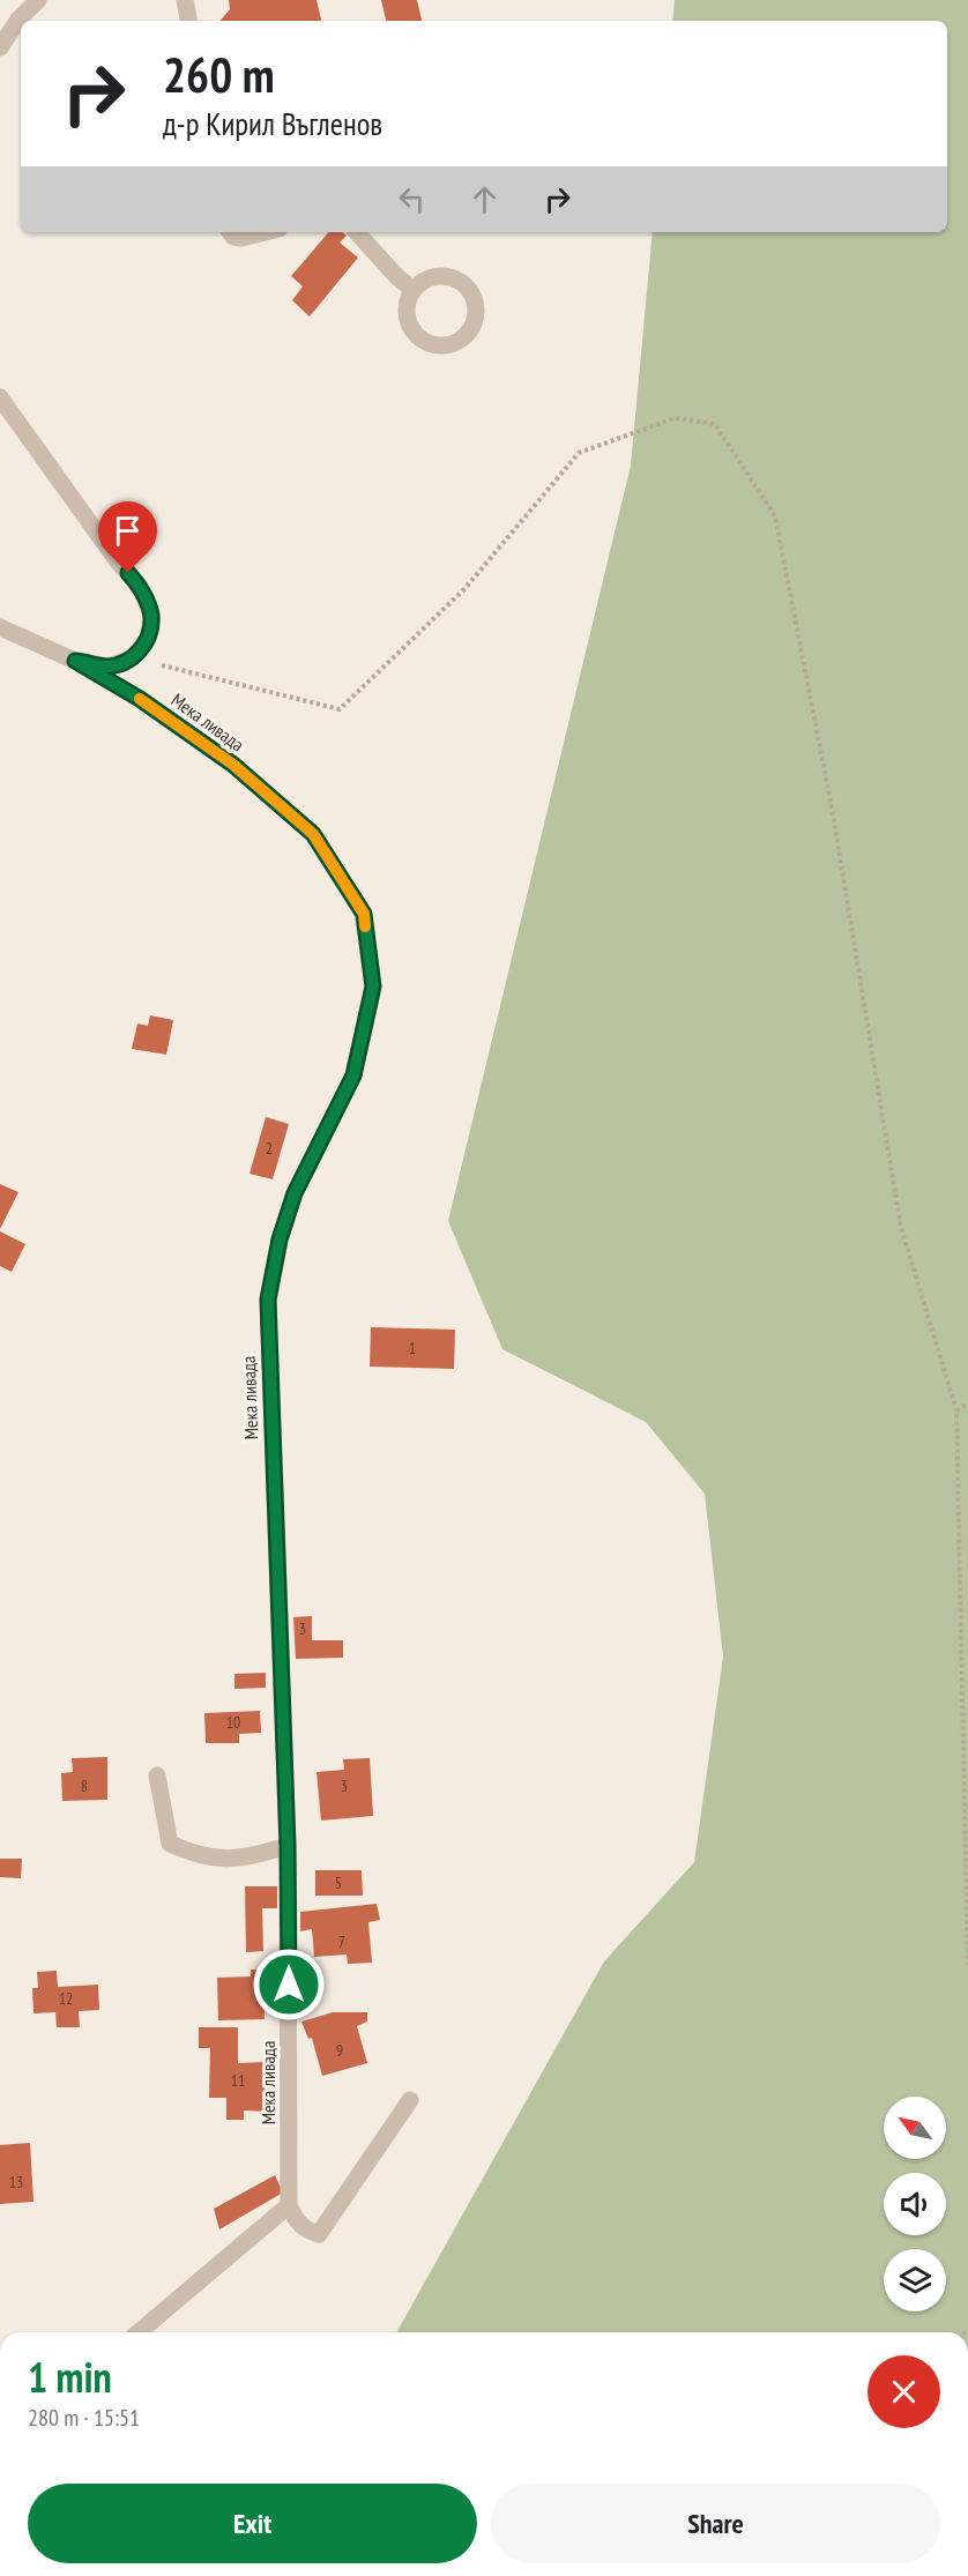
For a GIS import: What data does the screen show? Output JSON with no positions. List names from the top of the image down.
{
  "streets": {
    "street": ["Мека ливада"]
  },
  "house_numbers": [
    "2",
    "1",
    "3",
    "10",
    "8",
    "3",
    "5",
    "7",
    "12",
    "9",
    "11",
    "13"
  ],
  "north": "top left",
  "page": {
    "turn": ["260 m", "д-р Кирил Въгленов"],
    "heading": ["1 min", "280 m · 15:51"],
    "buttons": ["Exit", "Share"]
  }
}
